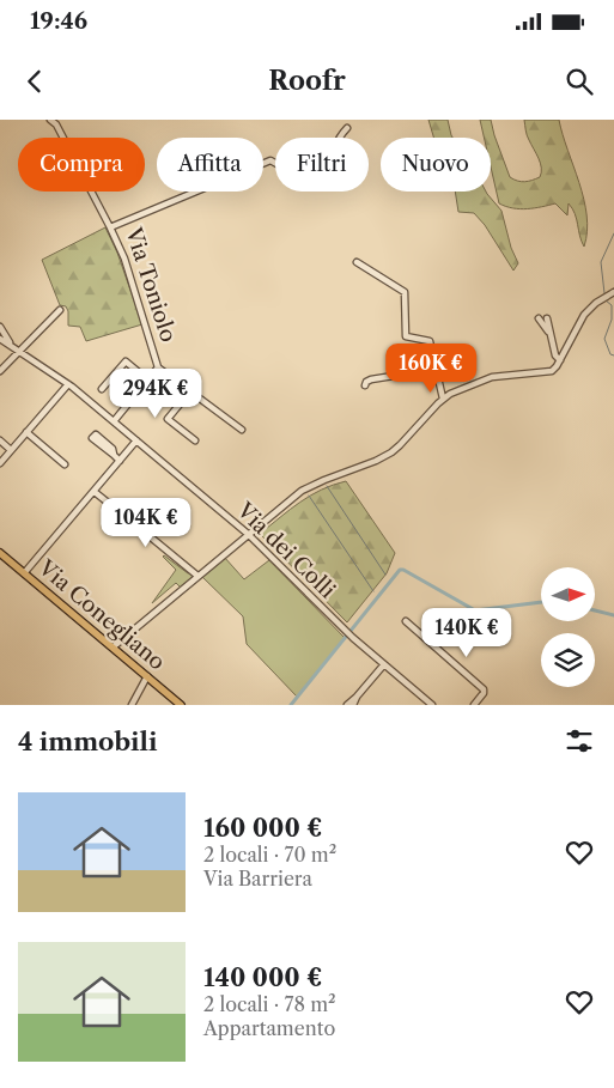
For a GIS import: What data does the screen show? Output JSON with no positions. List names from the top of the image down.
{
  "streets": {
    "main road": ["Via Conegliano"],
    "street": ["Via Toniolo", "Via dei Colli"]
  },
  "crossings": [
    ["Via Toniolo", "Via dei Colli"]
  ],
  "north": "right",
  "page": {
    "status": "19:46",
    "header": "Roofr",
    "chip": [
      "Compra",
      "Affitta",
      "Filtri",
      "Nuovo"
    ],
    "price": [
      "160K €",
      "294K €",
      "104K €",
      "140K €"
    ],
    "heading": "4 immobili",
    "list": [
      {
        "name": "160 000 €",
        "note": "2 locali · 70 m² · Via Barriera"
      },
      {
        "name": "140 000 €",
        "note": "2 locali · 78 m² · Appartamento"
      }
    ]
  }
}
